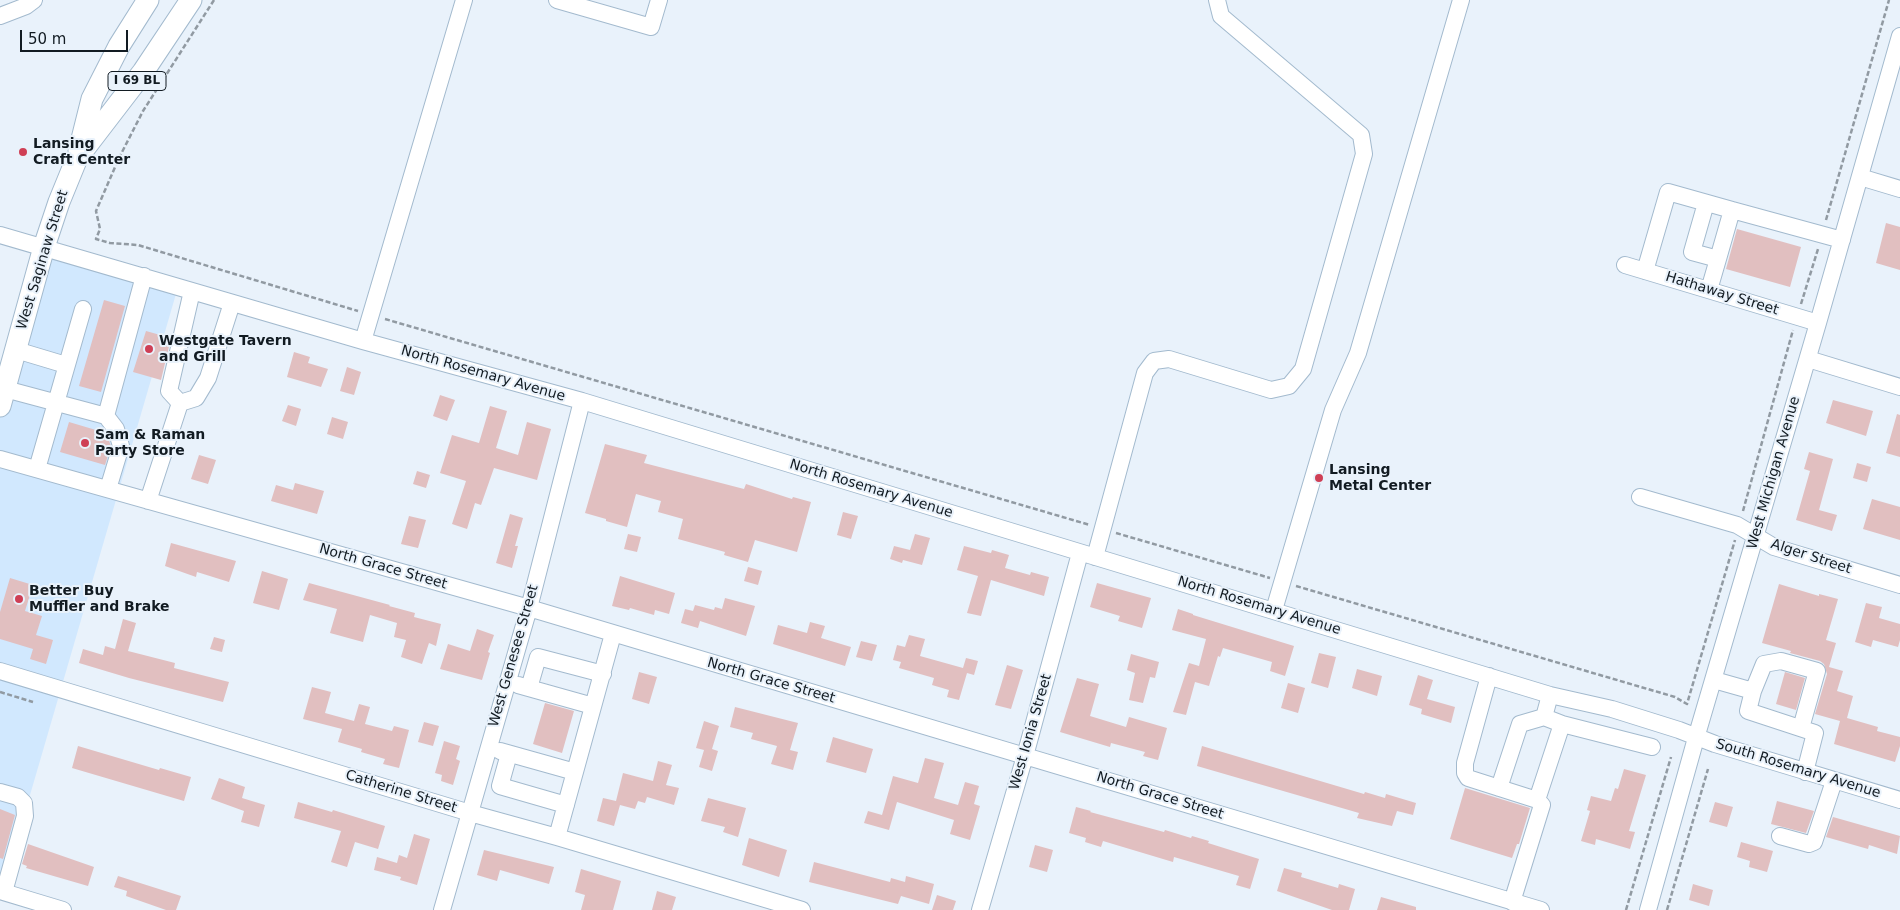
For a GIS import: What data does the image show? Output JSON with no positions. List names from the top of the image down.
{
  "streets": {
    "main road": ["I 69 BL", "West Saginaw Street"],
    "street": [
      "Hathaway Street",
      "North Rosemary Avenue",
      "West Michigan Avenue",
      "Alger Street",
      "North Grace Street",
      "West Genesee Street",
      "West Ionia Street",
      "South Rosemary Avenue",
      "Catherine Street"
    ]
  },
  "crossings": [
    ["I 69 BL", "West Saginaw Street"],
    ["West Saginaw Street", "North Rosemary Avenue"],
    ["Hathaway Street", "West Michigan Avenue"],
    ["North Rosemary Avenue", "West Michigan Avenue"],
    ["North Rosemary Avenue", "West Genesee Street"],
    ["North Rosemary Avenue", "West Ionia Street"],
    ["North Rosemary Avenue", "South Rosemary Avenue"],
    ["West Michigan Avenue", "Alger Street"],
    ["West Michigan Avenue", "South Rosemary Avenue"],
    ["North Grace Street", "West Genesee Street"],
    ["North Grace Street", "West Ionia Street"],
    ["West Genesee Street", "Catherine Street"]
  ],
  "places": [
    "Lansing Craft Center",
    "Westgate Tavern and Grill",
    "Sam & Raman Party Store",
    "Lansing Metal Center",
    "Better Buy Muffler and Brake"
  ],
  "scale_bar": "50 m"
}
